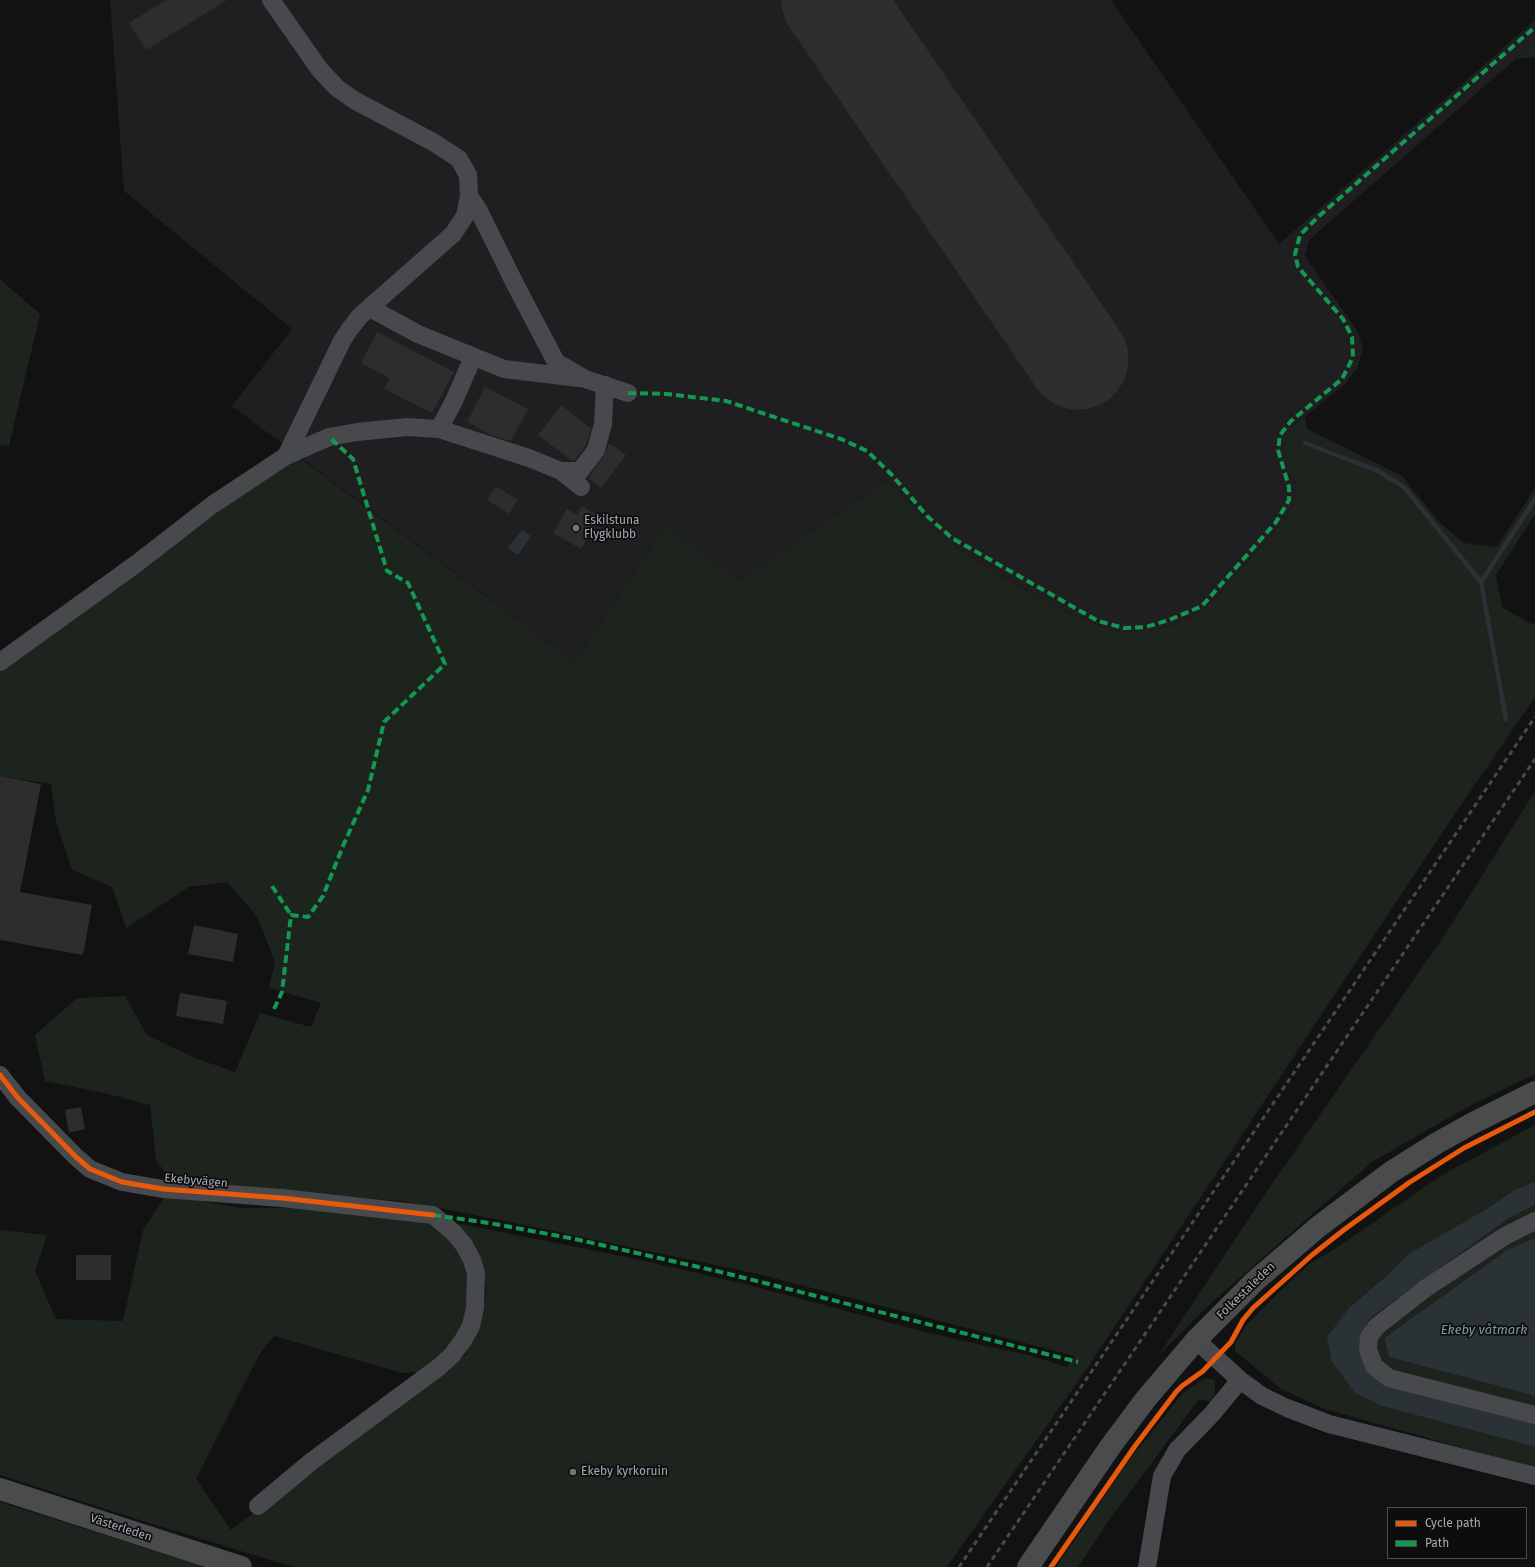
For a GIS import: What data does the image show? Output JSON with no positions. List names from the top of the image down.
{
  "streets": {
    "main road": ["Folkestaleden", "Västerleden"],
    "street": ["Ekebyvägen"]
  },
  "water": ["Ekeby våtmark"],
  "places": ["Eskilstuna Flygklubb", "Ekeby kyrkoruin"],
  "legend": ["Cycle path", "Path"]
}
